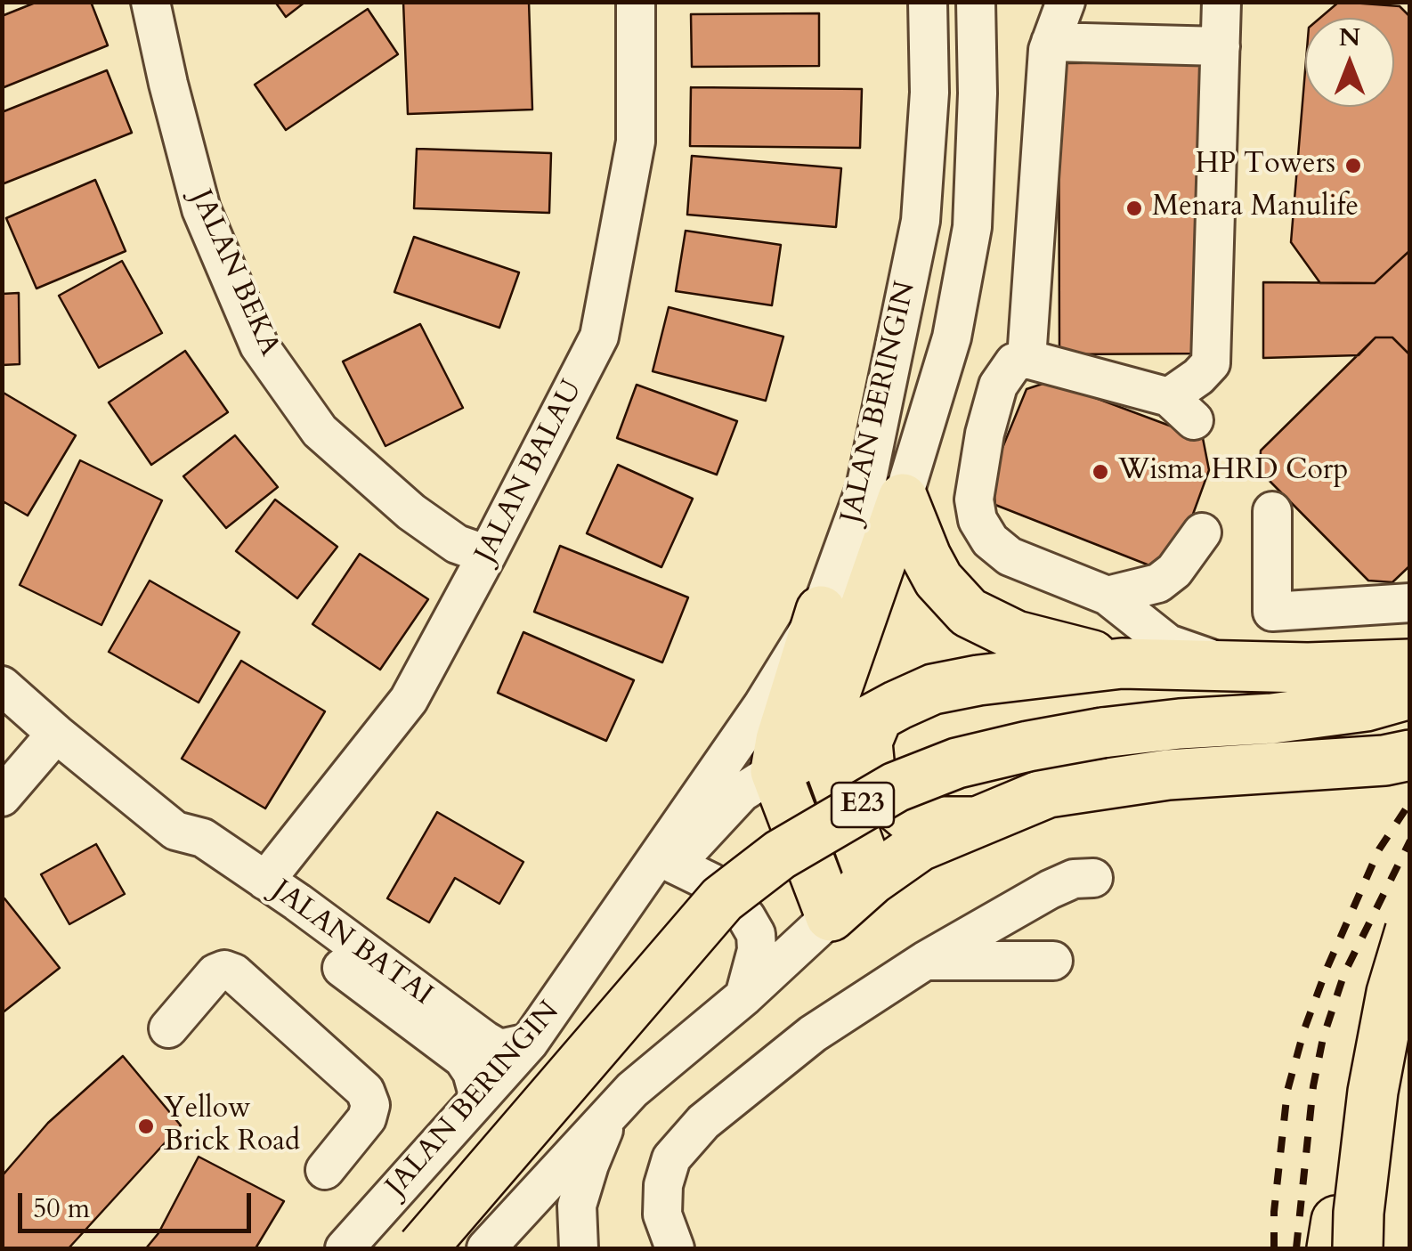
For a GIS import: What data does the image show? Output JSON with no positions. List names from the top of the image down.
{
  "streets": {
    "highway": ["E23"],
    "street": [
      "JALAN BEKA",
      "JALAN BERINGIN",
      "JALAN BALAU",
      "JALAN BATAI"
    ]
  },
  "crossings": [
    ["JALAN BEKA", "JALAN BALAU"],
    ["JALAN BERINGIN", "JALAN BATAI"],
    ["JALAN BALAU", "JALAN BATAI"]
  ],
  "places": [
    "HP Towers",
    "Menara Manulife",
    "Wisma HRD Corp",
    "Yellow Brick Road"
  ],
  "scale_bar": "50 m",
  "north": "top"
}
